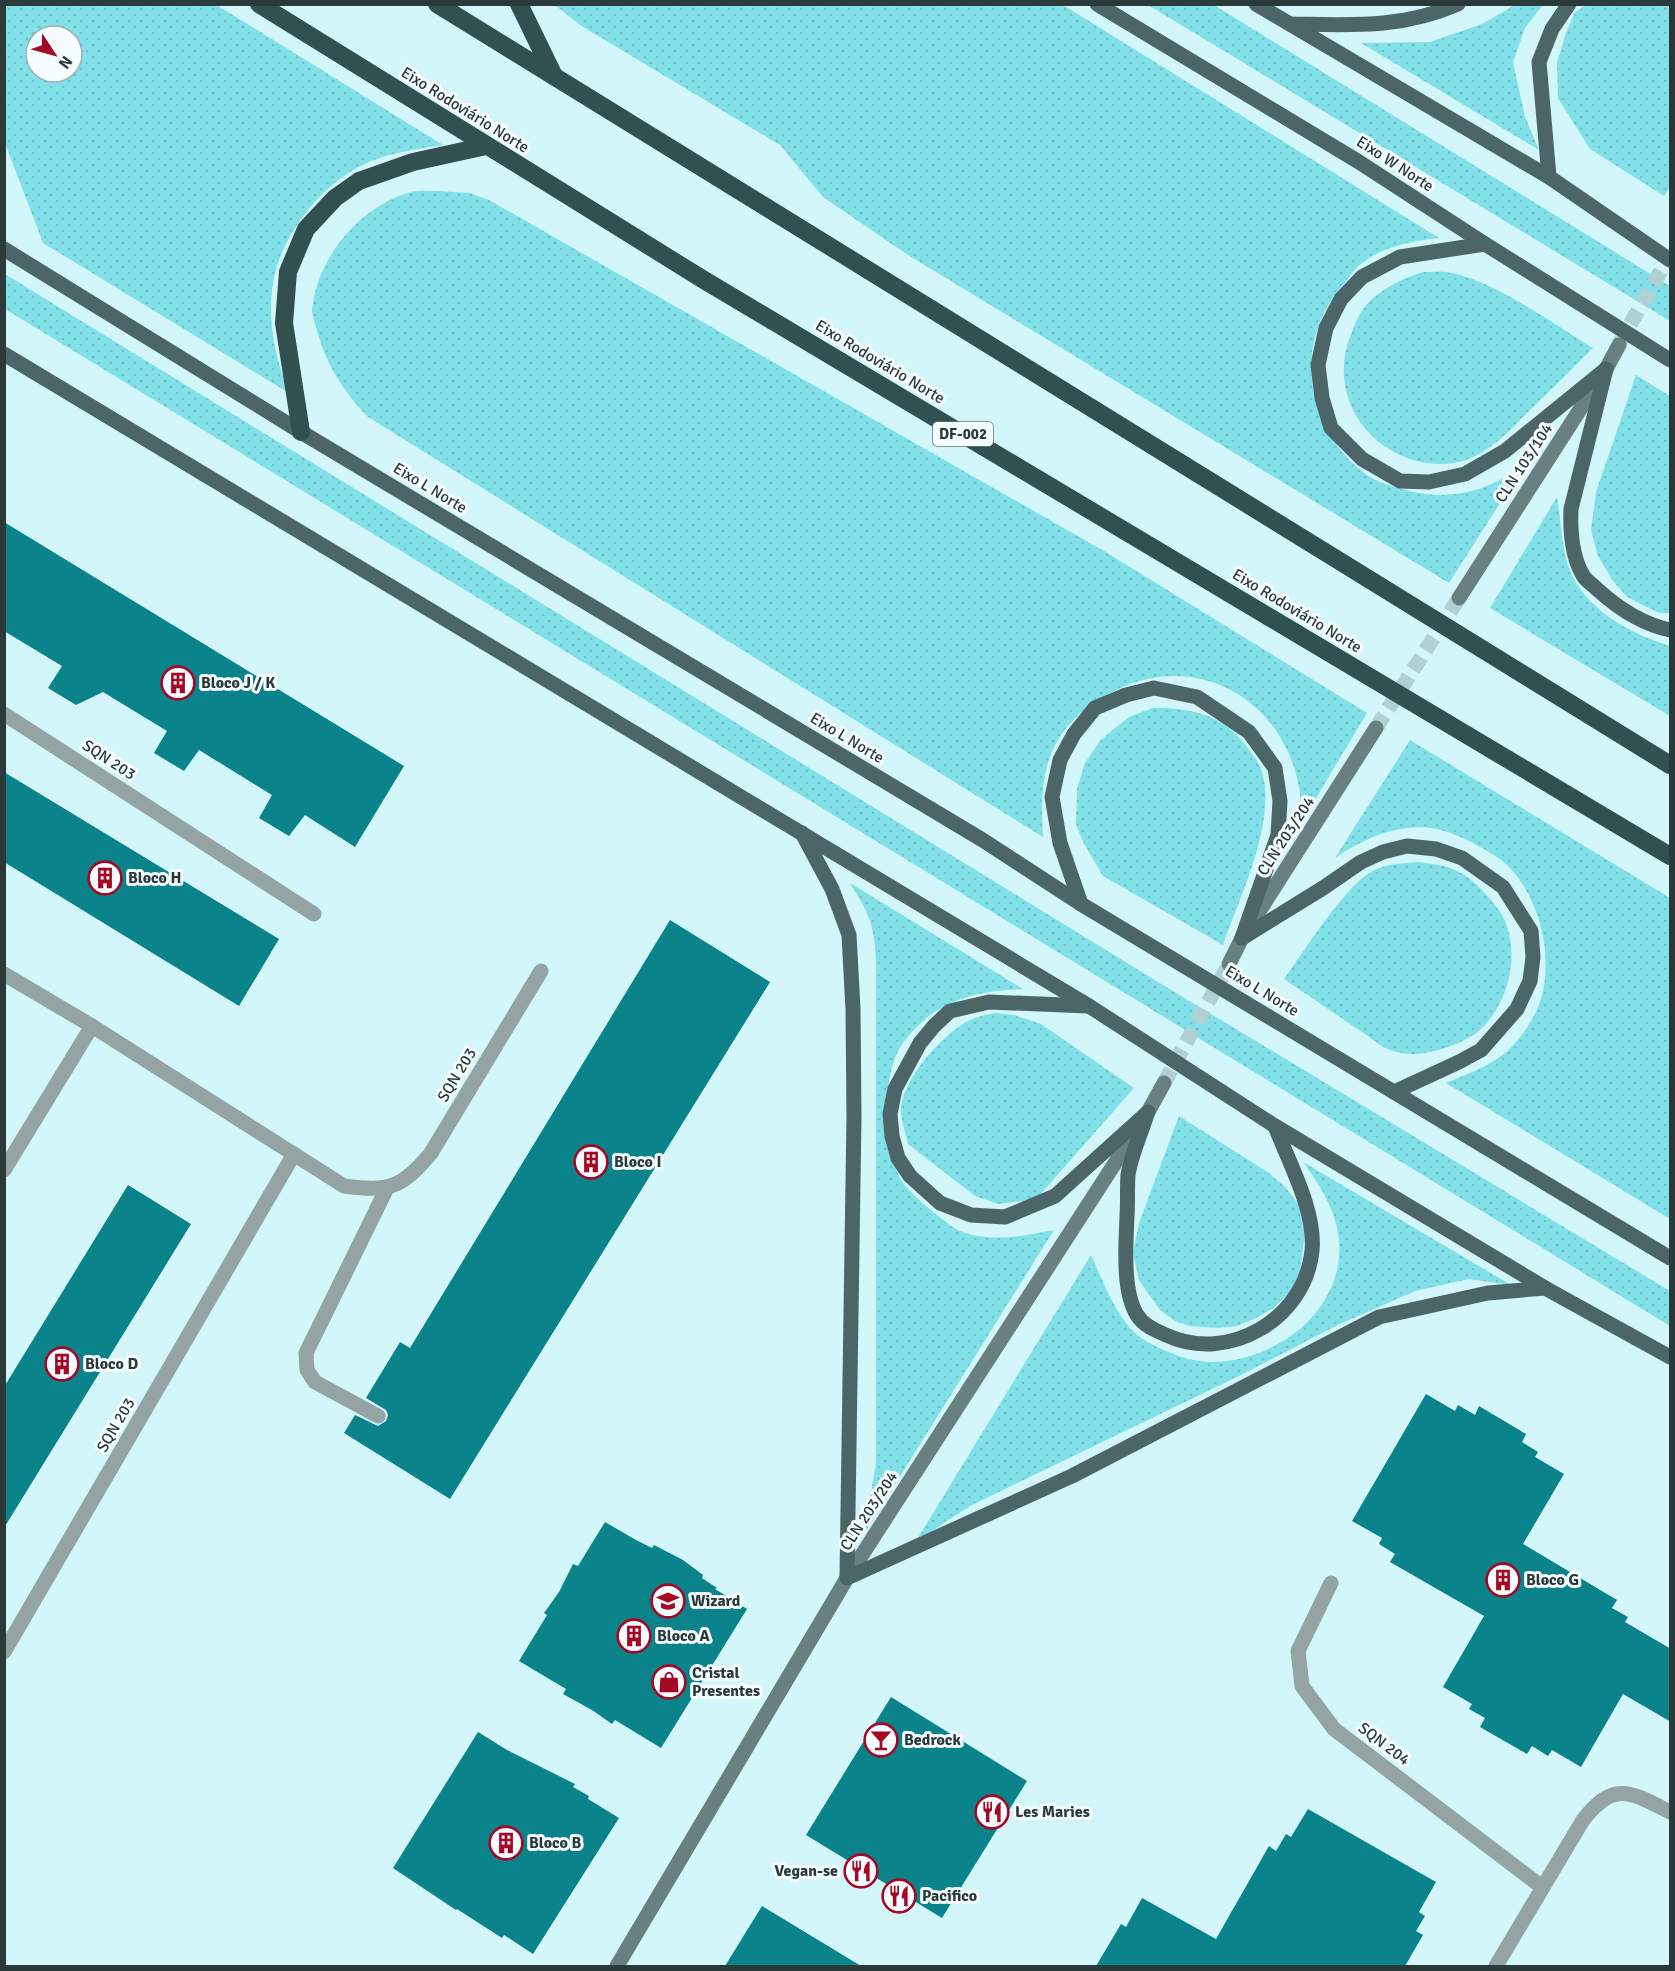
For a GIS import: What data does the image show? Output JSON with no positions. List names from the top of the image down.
{
  "streets": {
    "highway": ["Eixo Rodoviário Norte", "DF-002"],
    "main road": ["Eixo W Norte", "Eixo L Norte"],
    "street": [
      "CLN 103/104",
      "SQN 203",
      "CLN 203/204",
      "SQN 204"
    ]
  },
  "places": {
    "building": [
      "Bloco J / K",
      "Bloco H",
      "Bloco I",
      "Bloco D",
      "Bloco G",
      "Bloco A",
      "Bloco B"
    ],
    "school or university": ["Wizard"],
    "shop": ["Cristal Presentes"],
    "bar": ["Bedrock"],
    "restaurant": ["Les Maries", "Vegan-se", "Pacifico"]
  },
  "north": "bottom right"
}
